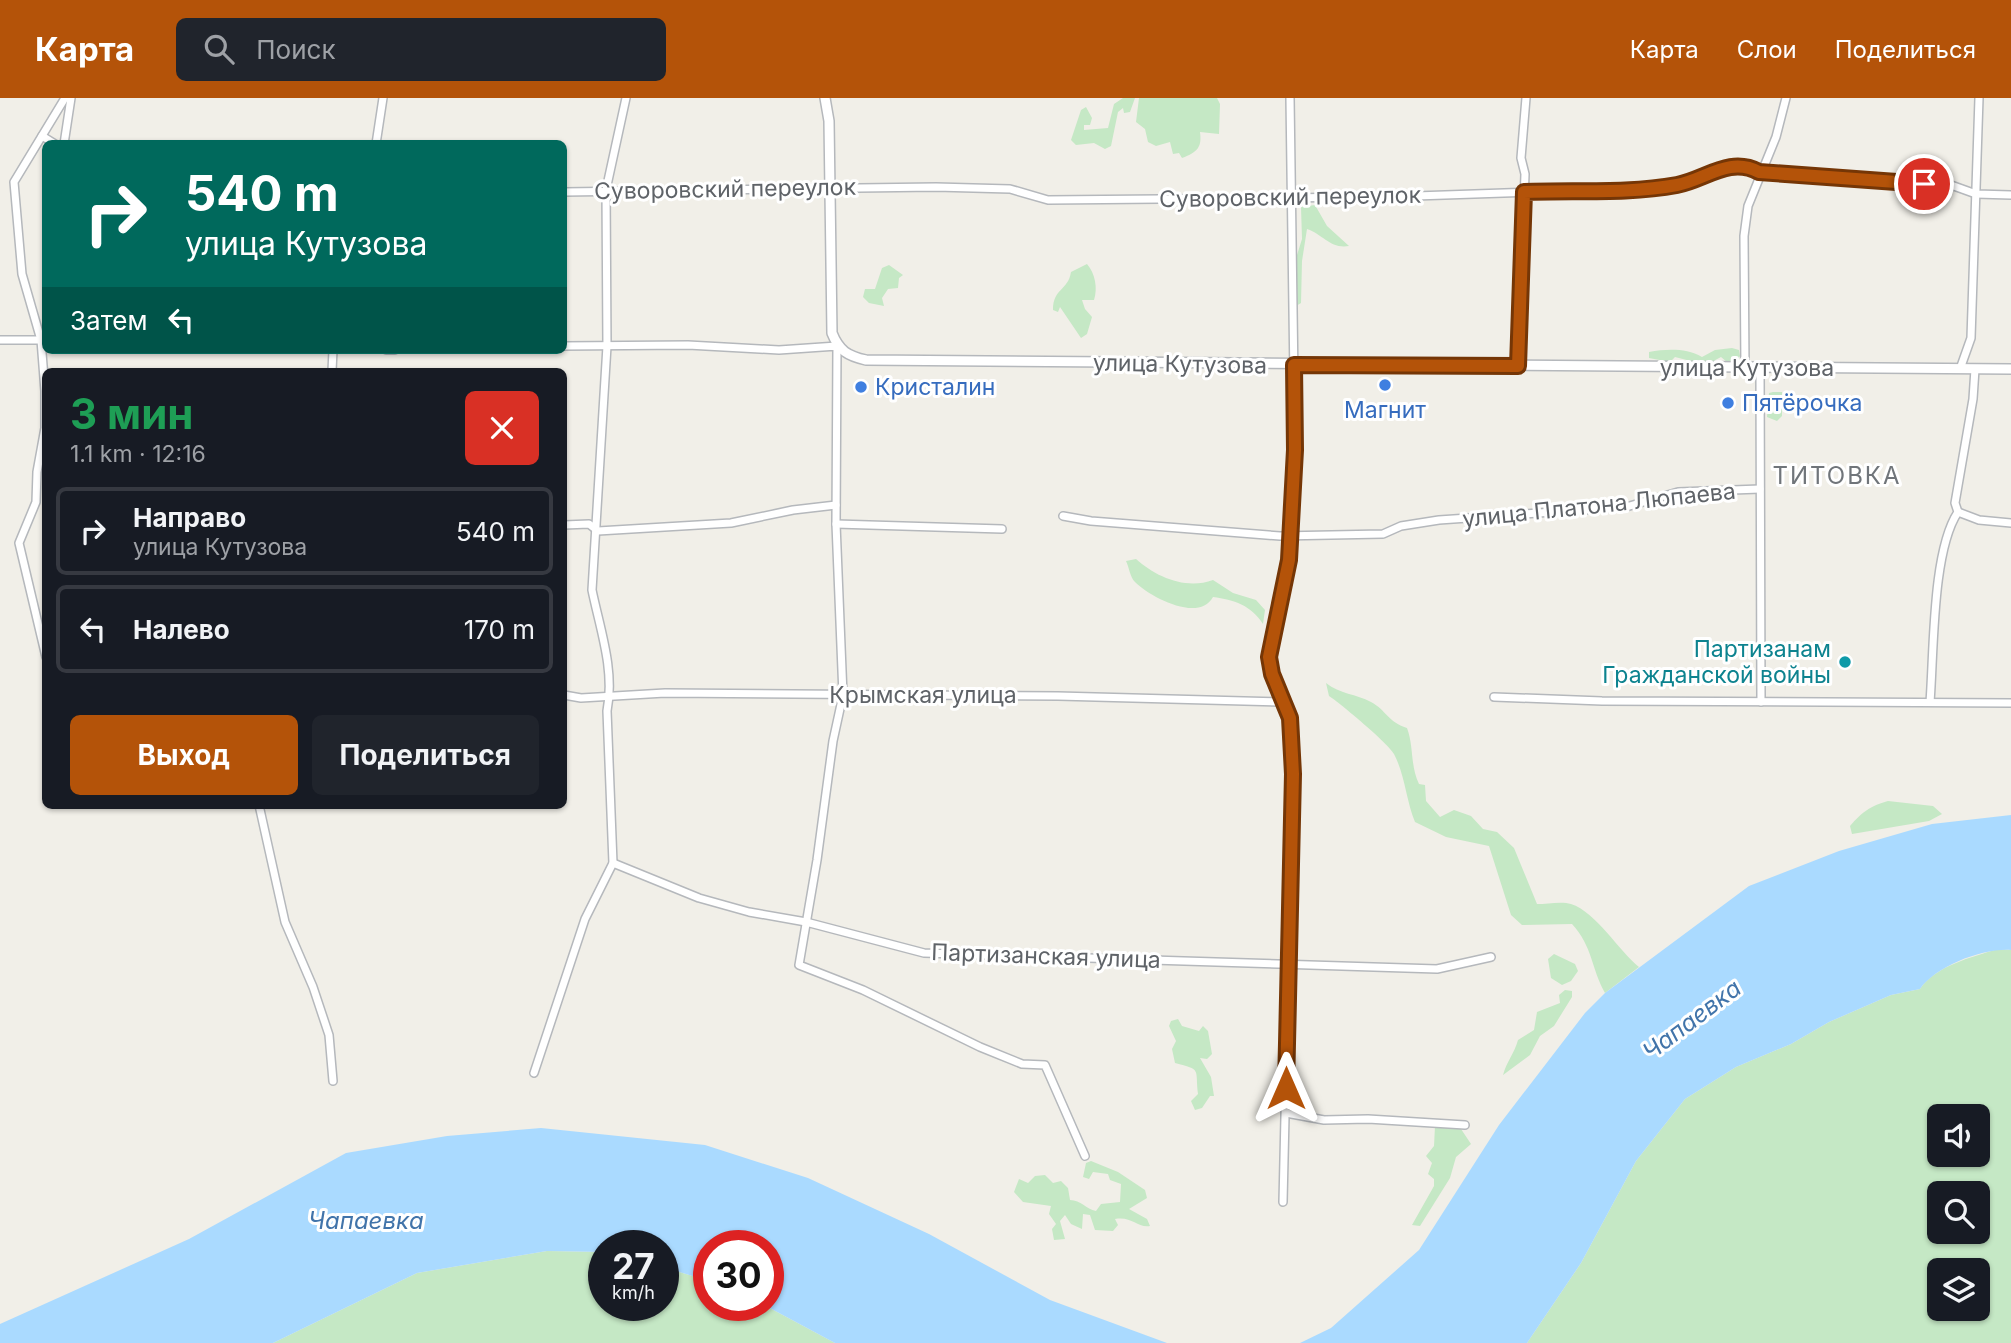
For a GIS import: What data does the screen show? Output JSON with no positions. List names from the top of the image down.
{
  "streets": {
    "street": [
      "Суворовский переулок",
      "улица Кутузова",
      "улица Платона Люпаева",
      "Крымская улица",
      "Партизанская улица"
    ]
  },
  "districts": ["ТИТОВКА"],
  "water": ["Чапаевка"],
  "places": [
    "Магнит",
    "Кристалин",
    "Пятёрочка",
    "Партизанам Гражданской войны"
  ],
  "page": {
    "header": "Карта",
    "search": "Поиск",
    "nav": ["Карта", "Слои", "Поделиться"],
    "turn": ["540 m", "улица Кутузова"],
    "then": "Затем",
    "heading": ["3 мин", "1.1 km · 12:16"],
    "list": [
      {
        "name": "Направо",
        "note": "улица Кутузова",
        "value": "540 m"
      },
      {
        "name": "Налево",
        "value": "170 m"
      }
    ],
    "buttons": ["Выход", "Поделиться"],
    "speed": "27 km/h",
    "limit": "30"
  }
}
